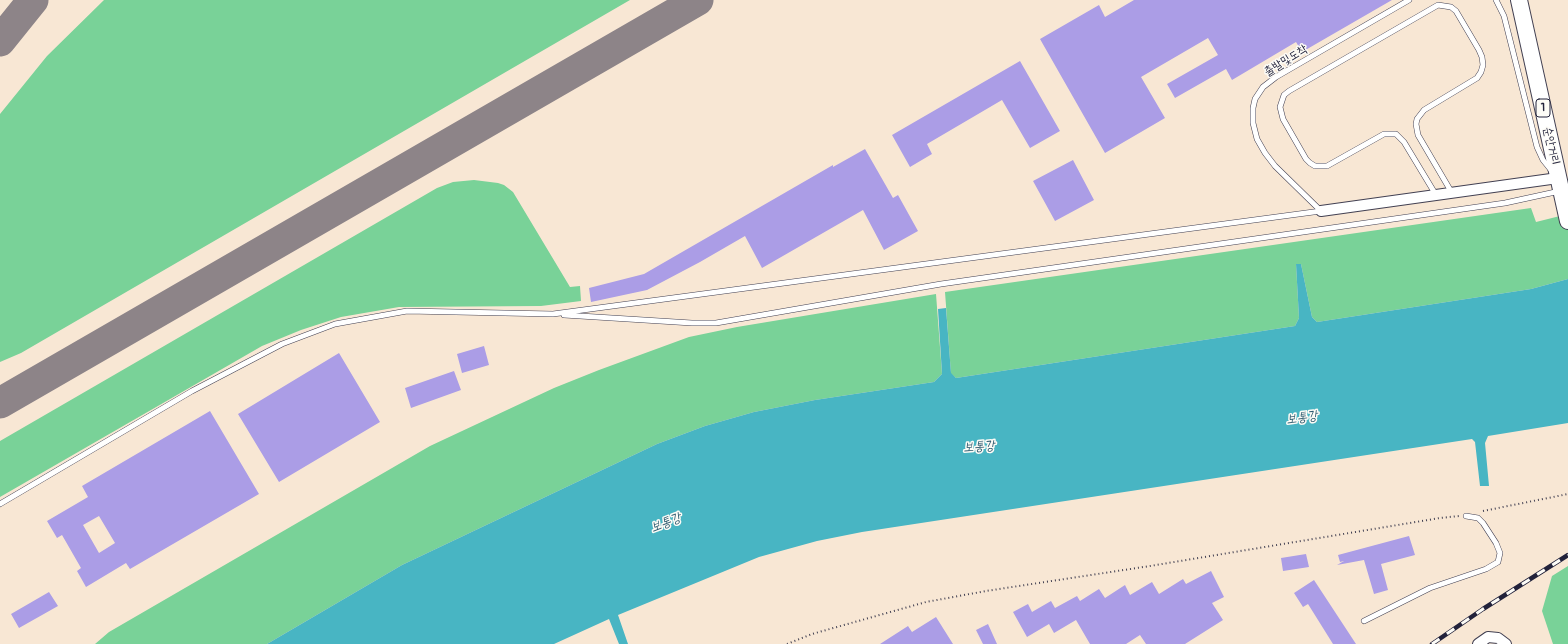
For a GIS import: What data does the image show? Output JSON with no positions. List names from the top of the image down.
{
  "streets": {
    "main road": ["1", "순안거리"],
    "lane": ["출발및도착"]
  },
  "water": ["보통강"]
}
